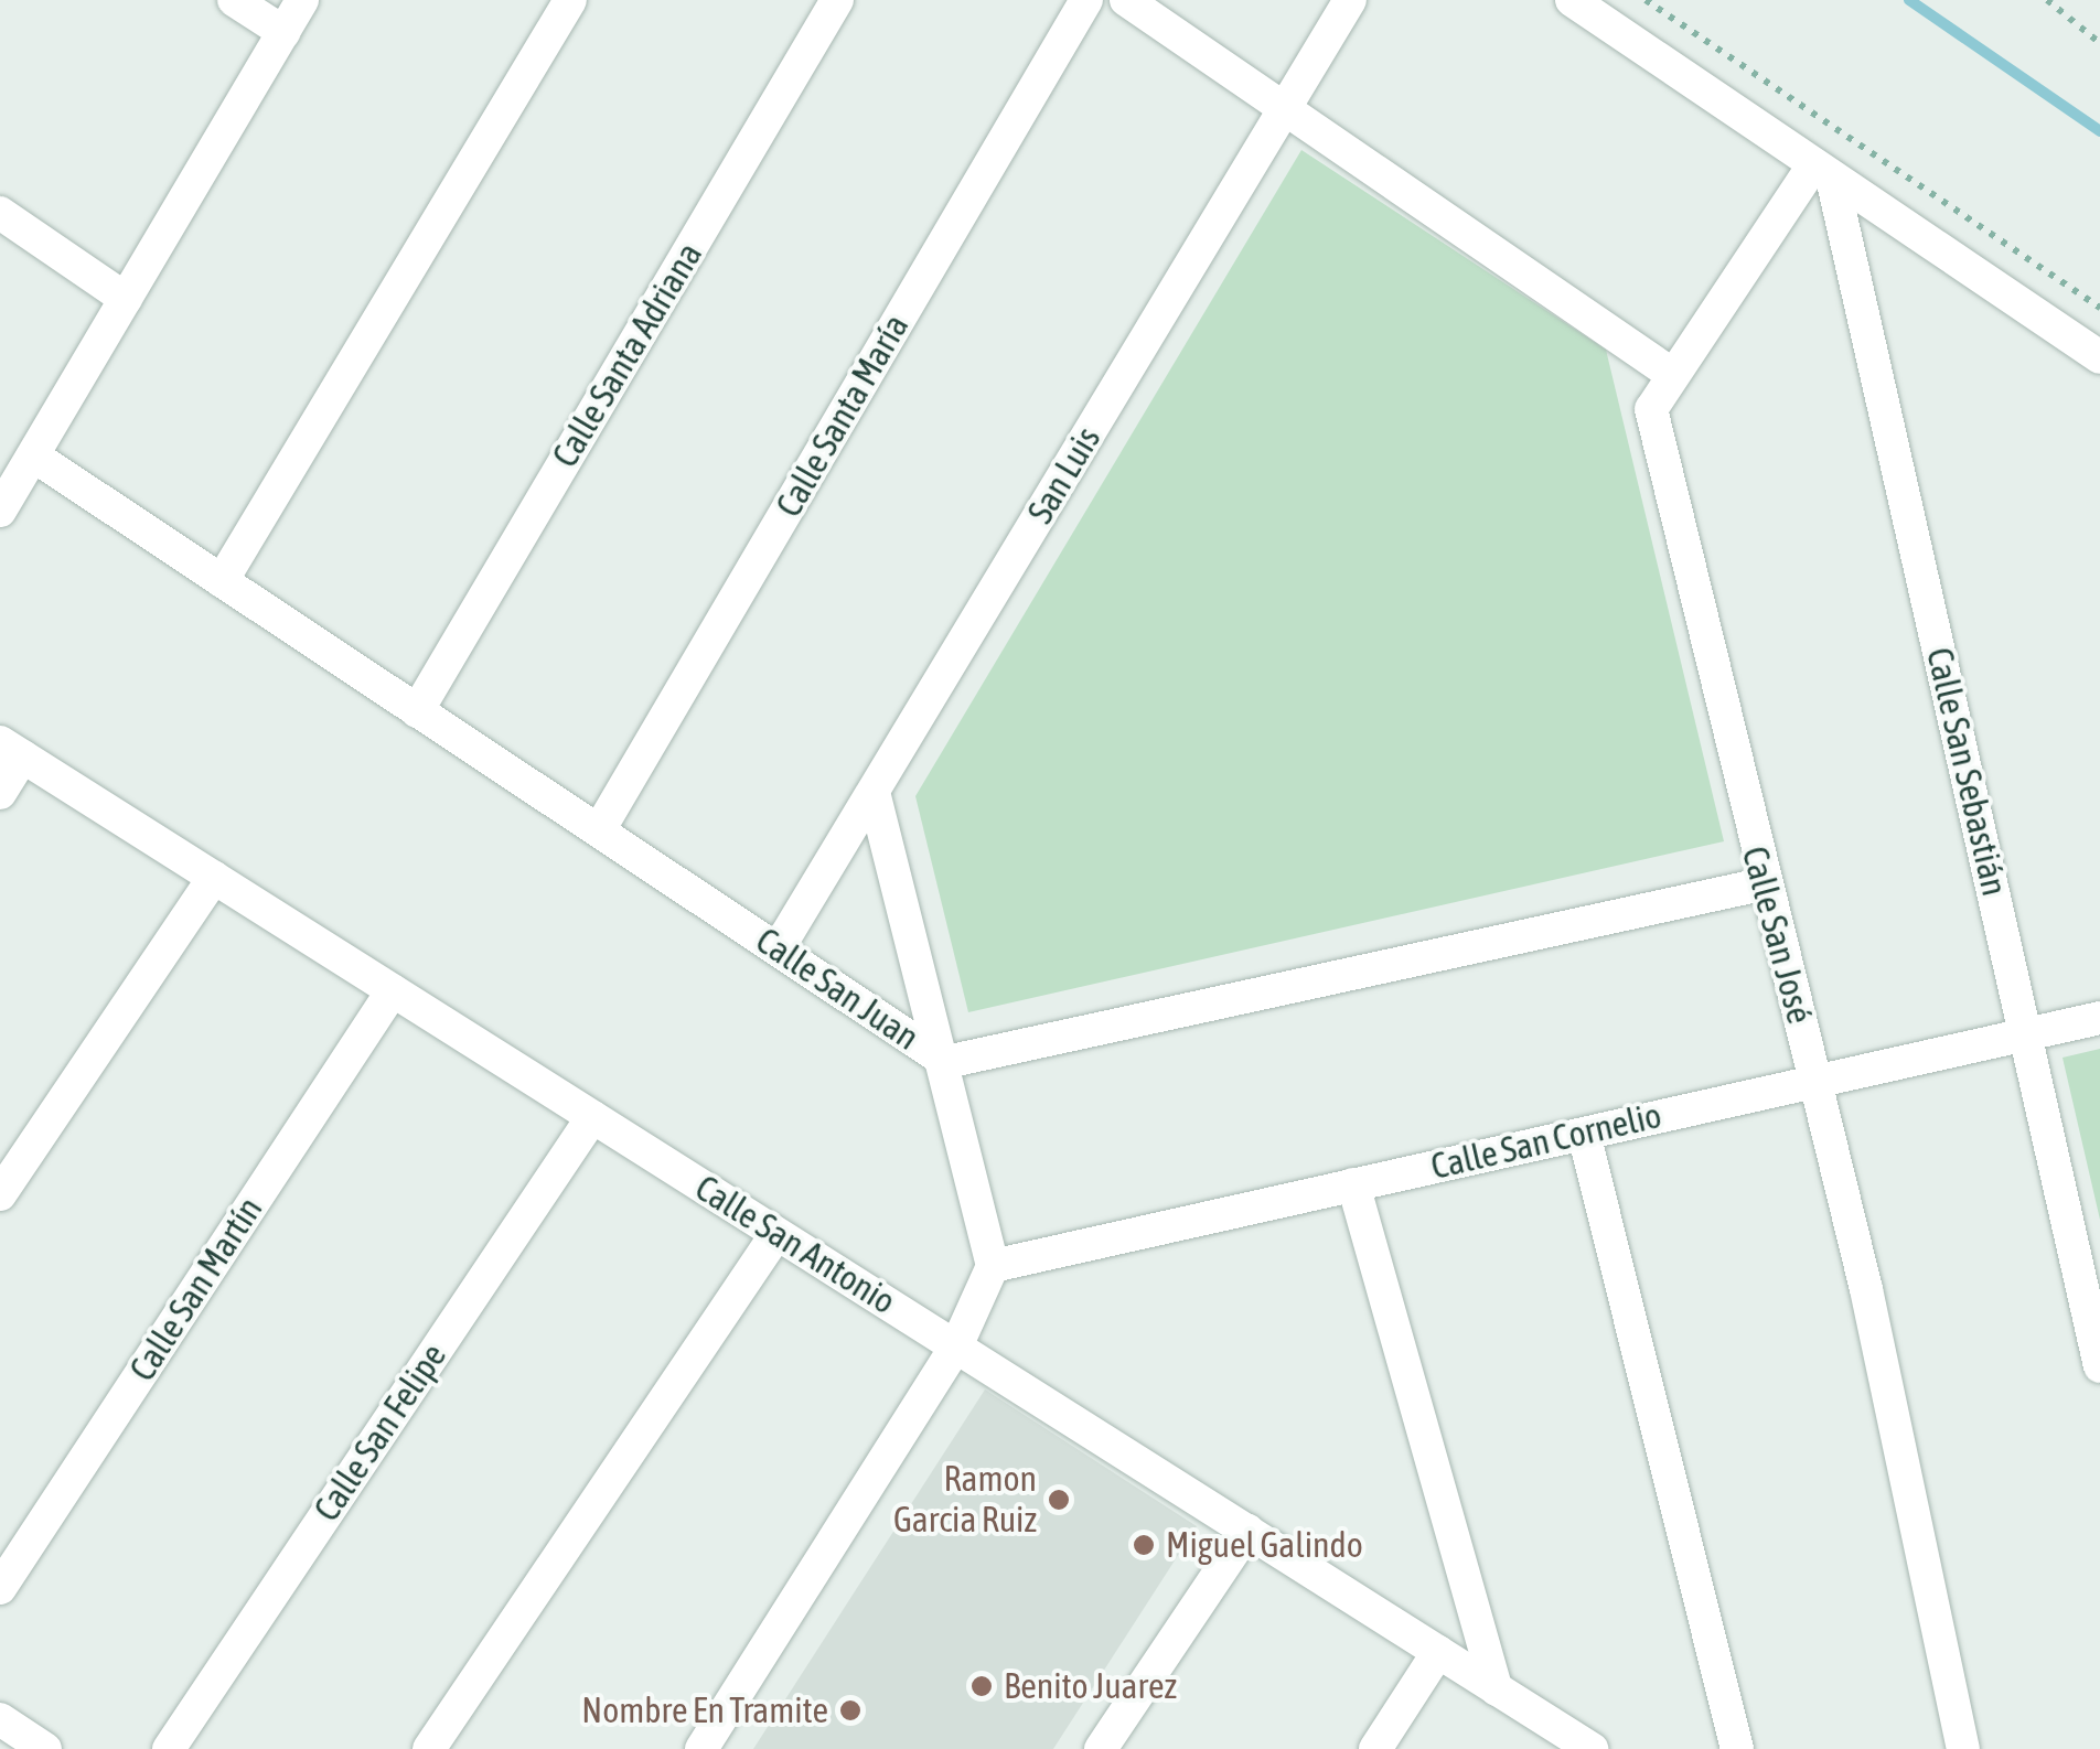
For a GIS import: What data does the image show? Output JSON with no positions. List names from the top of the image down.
{
  "streets": {
    "street": [
      "Calle Santa Adriana",
      "Calle Santa María",
      "San Luis",
      "Calle San Sebastián",
      "Calle San José",
      "Calle San Juan",
      "Calle San Cornelio",
      "Calle San Antonio",
      "Calle San Martín",
      "Calle San Felipe"
    ]
  },
  "crossings": [
    ["Calle Santa Adriana", "Calle San Juan"],
    ["Calle Santa María", "Calle San Juan"],
    ["San Luis", "Calle San Juan"],
    ["Calle San Sebastián", "Calle San José"],
    ["Calle San Sebastián", "Calle San Cornelio"],
    ["Calle San José", "Calle San Juan"],
    ["Calle San José", "Calle San Cornelio"],
    ["Calle San Antonio", "Calle San Martín"],
    ["Calle San Antonio", "Calle San Felipe"]
  ],
  "places": [
    "Ramon Garcia Ruiz",
    "Miguel Galindo",
    "Benito Juarez",
    "Nombre En Tramite"
  ]
}
